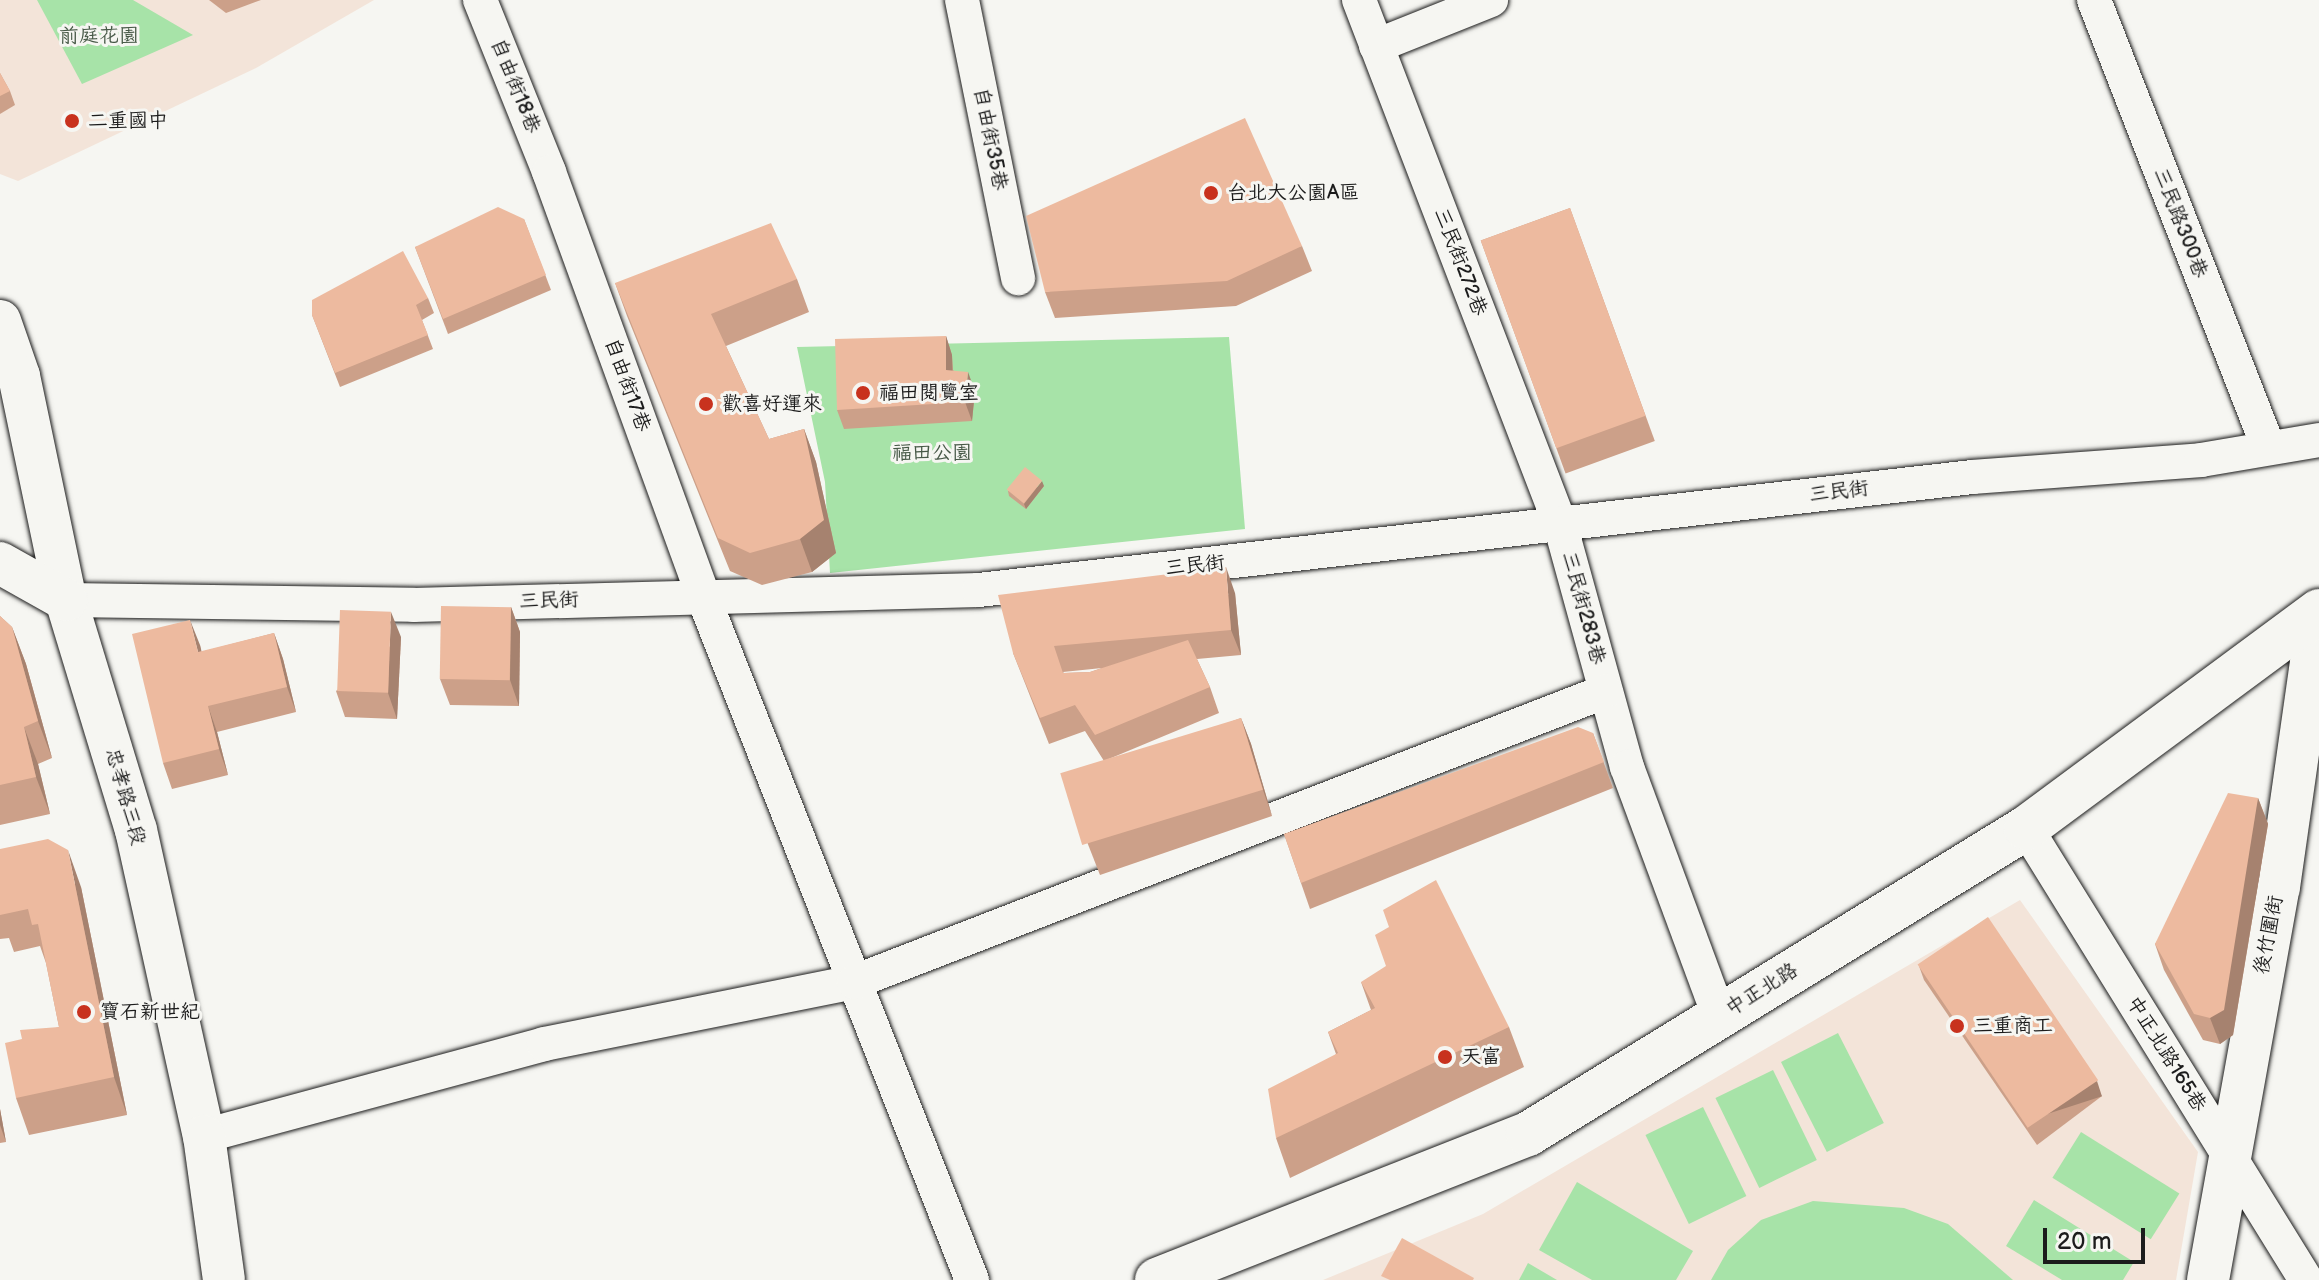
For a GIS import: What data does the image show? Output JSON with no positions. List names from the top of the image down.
{
  "streets": {
    "main road": ["中正北路"],
    "street": [
      "自由街18巷",
      "自由街35巷",
      "三民路300巷",
      "三民街272巷",
      "自由街17巷",
      "三民街",
      "三民街283巷",
      "忠孝路三段",
      "後竹圍街",
      "中正北路165巷"
    ]
  },
  "crossings": [
    ["自由街18巷", "自由街17巷"],
    ["三民路300巷", "三民街"],
    ["三民街272巷", "三民街"],
    ["三民街272巷", "三民街283巷"],
    ["自由街17巷", "三民街"],
    ["三民街", "三民街283巷"],
    ["三民街", "忠孝路三段"],
    ["三民街283巷", "中正北路"],
    ["後竹圍街", "中正北路"],
    ["後竹圍街", "中正北路165巷"],
    ["中正北路", "中正北路165巷"]
  ],
  "parks": ["前庭花園", "福田公園"],
  "places": [
    "二重國中",
    "台北大公園A區",
    "福田閱覽室",
    "歡喜好運來",
    "寶石新世紀",
    "三重商工",
    "天富"
  ],
  "scale_bar": "20 m"
}
